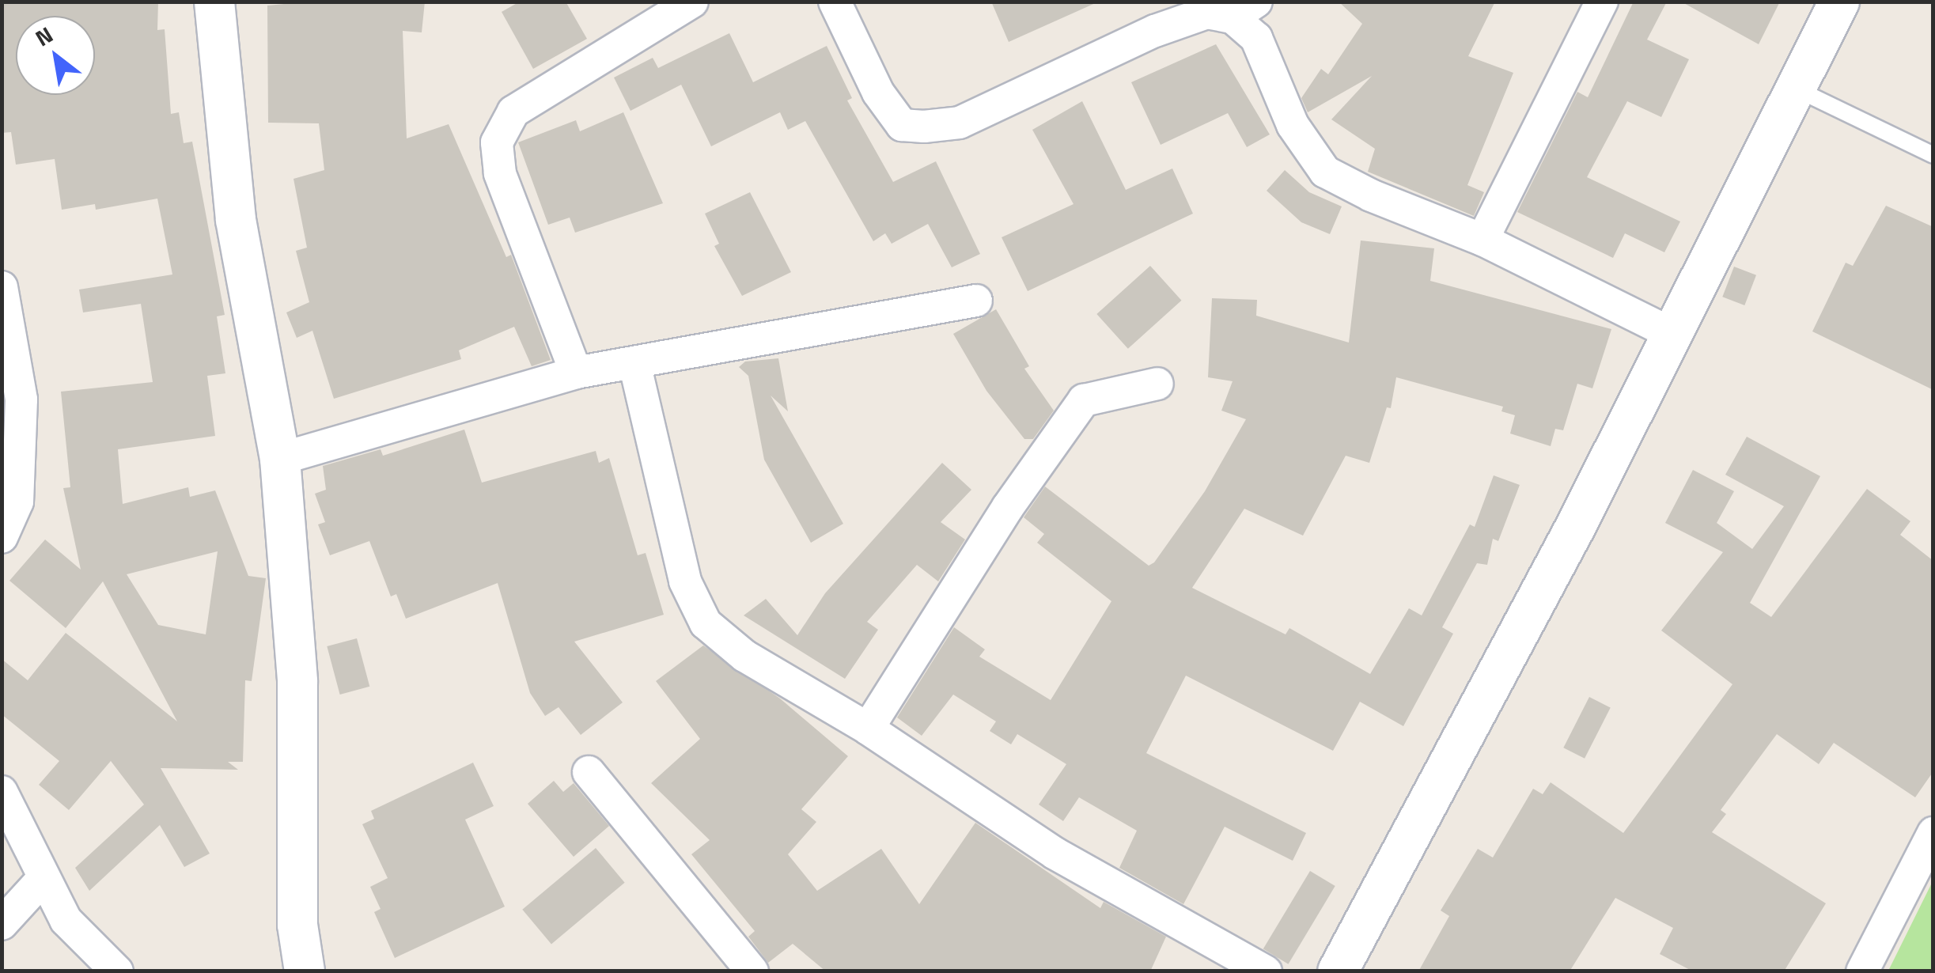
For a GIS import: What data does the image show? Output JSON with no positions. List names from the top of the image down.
{
  "north": "top left"
}
